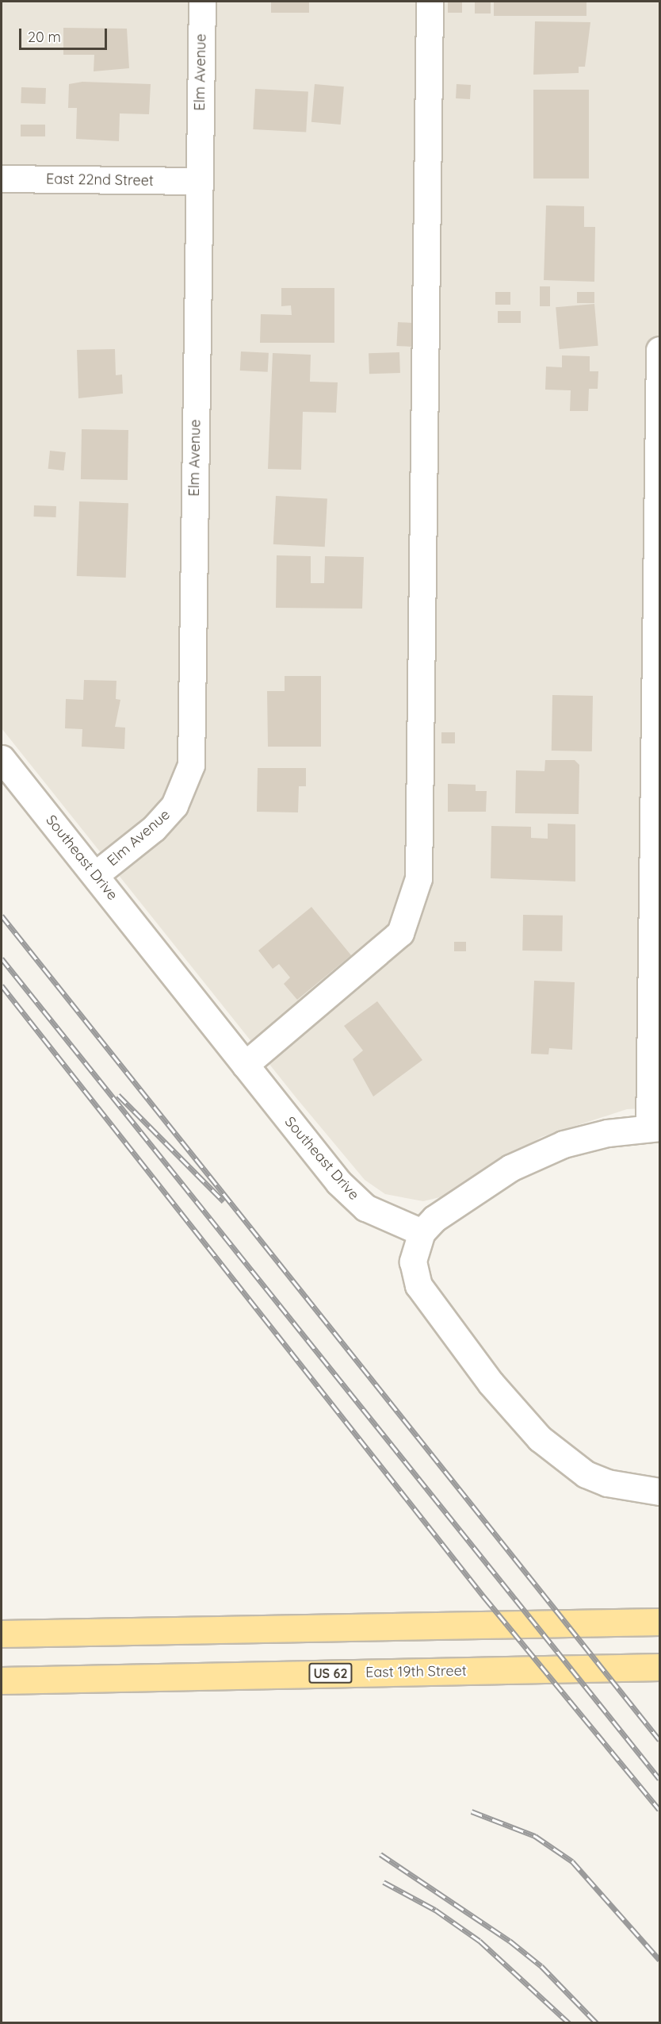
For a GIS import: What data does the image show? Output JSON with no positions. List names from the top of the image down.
{
  "streets": {
    "main road": ["East 19th Street", "US 62"],
    "street": ["Elm Avenue", "East 22nd Street", "Southeast Drive"]
  },
  "crossings": [
    ["Elm Avenue", "East 22nd Street"],
    ["Elm Avenue", "Southeast Drive"]
  ],
  "scale_bar": "20 m"
}
